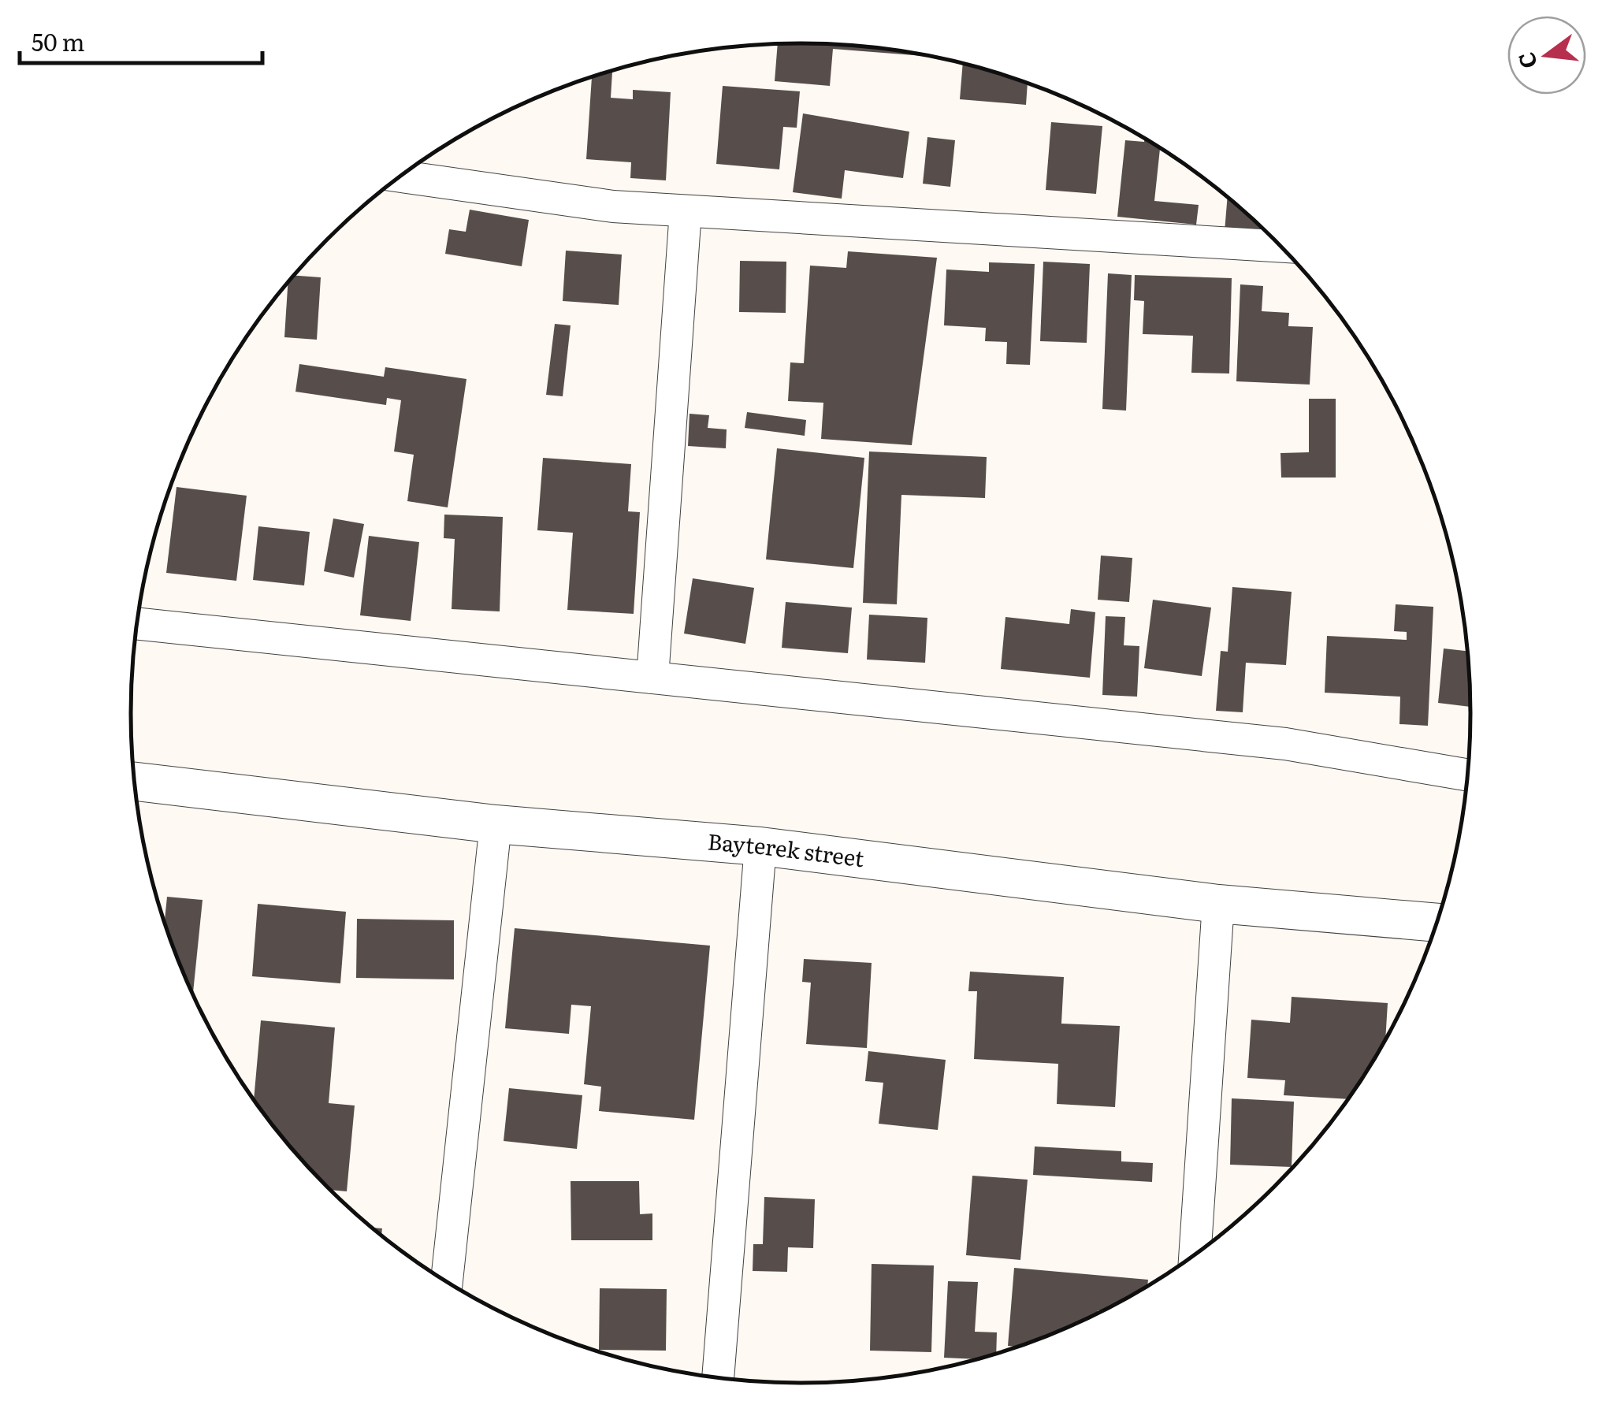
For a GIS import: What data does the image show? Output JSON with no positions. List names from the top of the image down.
{
  "streets": {
    "street": ["Bayterek street"]
  },
  "scale_bar": "50 m",
  "north": "left"
}
